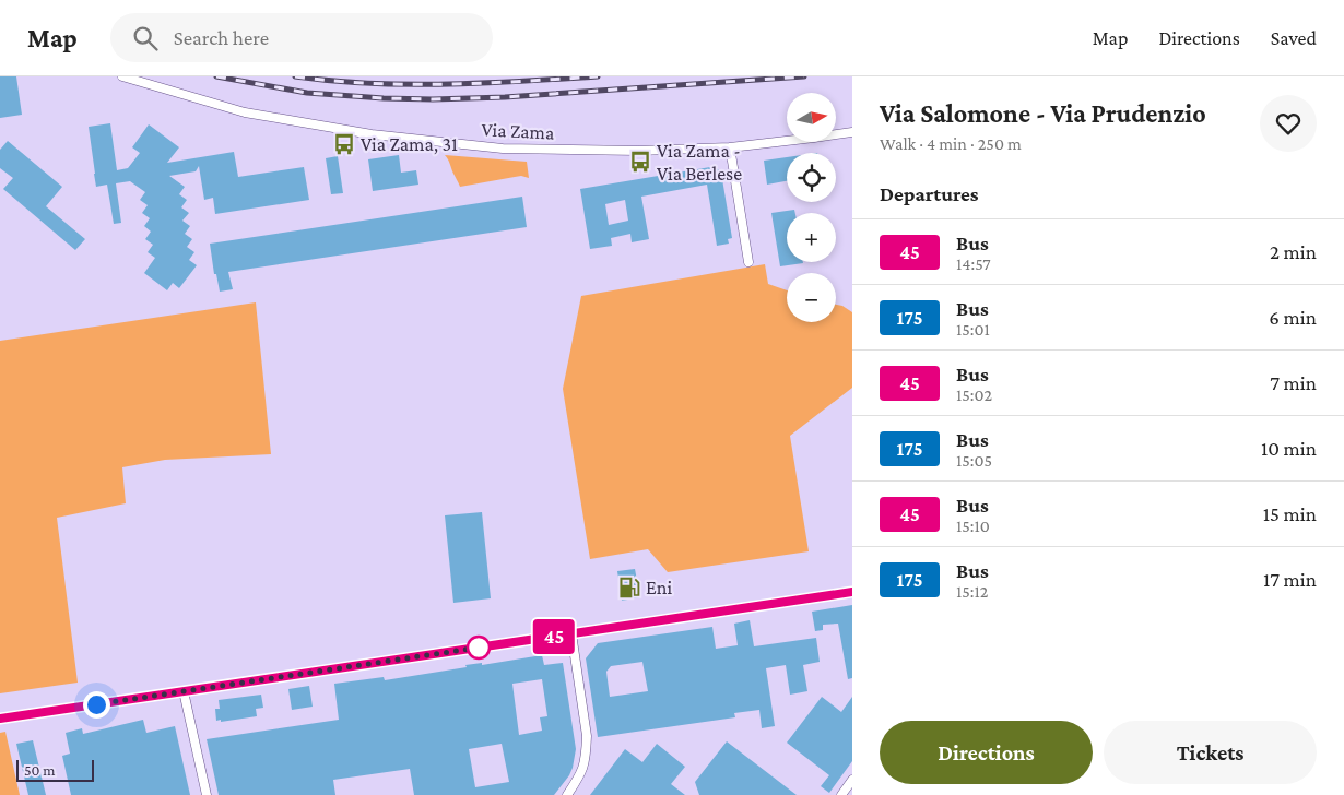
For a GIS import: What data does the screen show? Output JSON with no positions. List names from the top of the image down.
{
  "streets": {
    "street": ["Via Zama"]
  },
  "places": {
    "bus stop": ["Via Zama, 31", "Via Zama - Via Berlese"],
    "fuel station": ["Eni"]
  },
  "lines": ["bus line 45"],
  "scale_bar": "50 m",
  "north": "right",
  "page": {
    "header": "Map",
    "search": "Search here",
    "nav": ["Map", "Directions", "Saved"],
    "on_map": "45",
    "heading": [
      ["Via Salomone - Via Prudenzio", "Walk · 4 min · 250 m"],
      "Departures"
    ],
    "map_buttons": ["+", "−"],
    "list": [
      {
        "mark": "45",
        "name": "Bus",
        "note": "14:57",
        "value": "2 min"
      },
      {
        "mark": "175",
        "name": "Bus",
        "note": "15:01",
        "value": "6 min"
      },
      {
        "mark": "45",
        "name": "Bus",
        "note": "15:02",
        "value": "7 min"
      },
      {
        "mark": "175",
        "name": "Bus",
        "note": "15:05",
        "value": "10 min"
      },
      {
        "mark": "45",
        "name": "Bus",
        "note": "15:10",
        "value": "15 min"
      },
      {
        "mark": "175",
        "name": "Bus",
        "note": "15:12",
        "value": "17 min"
      }
    ],
    "buttons": ["Directions", "Tickets"],
    "scale": "50 m"
  }
}
